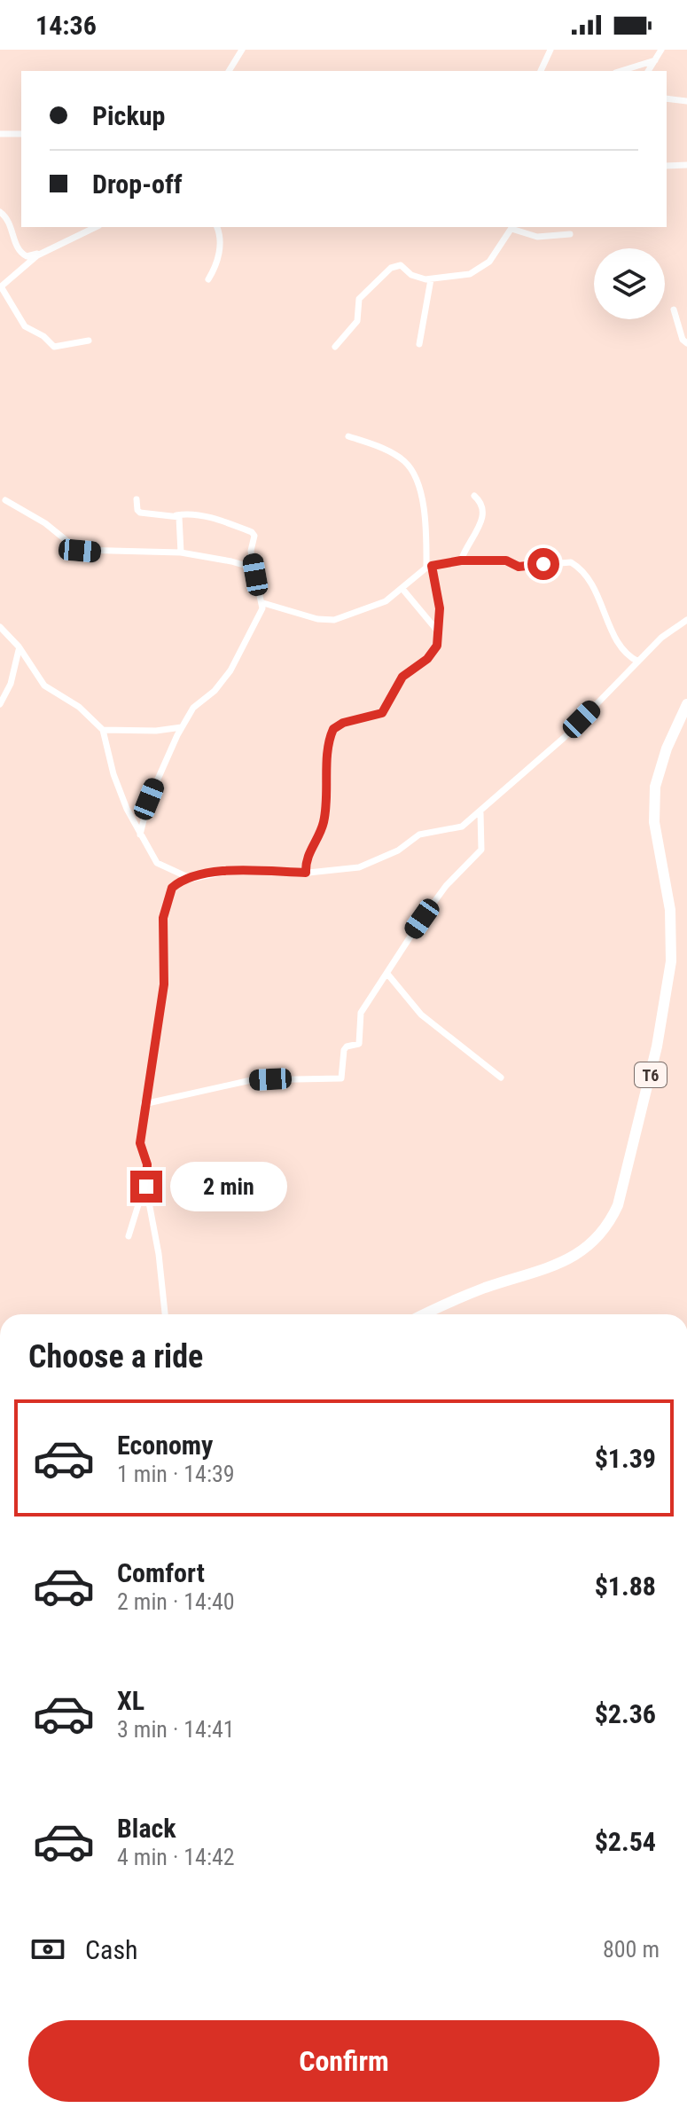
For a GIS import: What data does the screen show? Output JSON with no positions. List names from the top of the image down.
{
  "streets": {
    "highway": ["T6"]
  },
  "page": {
    "status": "14:36",
    "banner": ["Pickup", "Drop-off"],
    "bubble": "2 min",
    "heading": "Choose a ride",
    "list": [
      {
        "name": "Economy",
        "note": "1 min · 14:39",
        "value": "$1.39"
      },
      {
        "name": "Comfort",
        "note": "2 min · 14:40",
        "value": "$1.88"
      },
      {
        "name": "XL",
        "note": "3 min · 14:41",
        "value": "$2.36"
      },
      {
        "name": "Black",
        "note": "4 min · 14:42",
        "value": "$2.54"
      }
    ],
    "pay": ["Cash", "800 m"],
    "buttons": "Confirm"
  }
}
